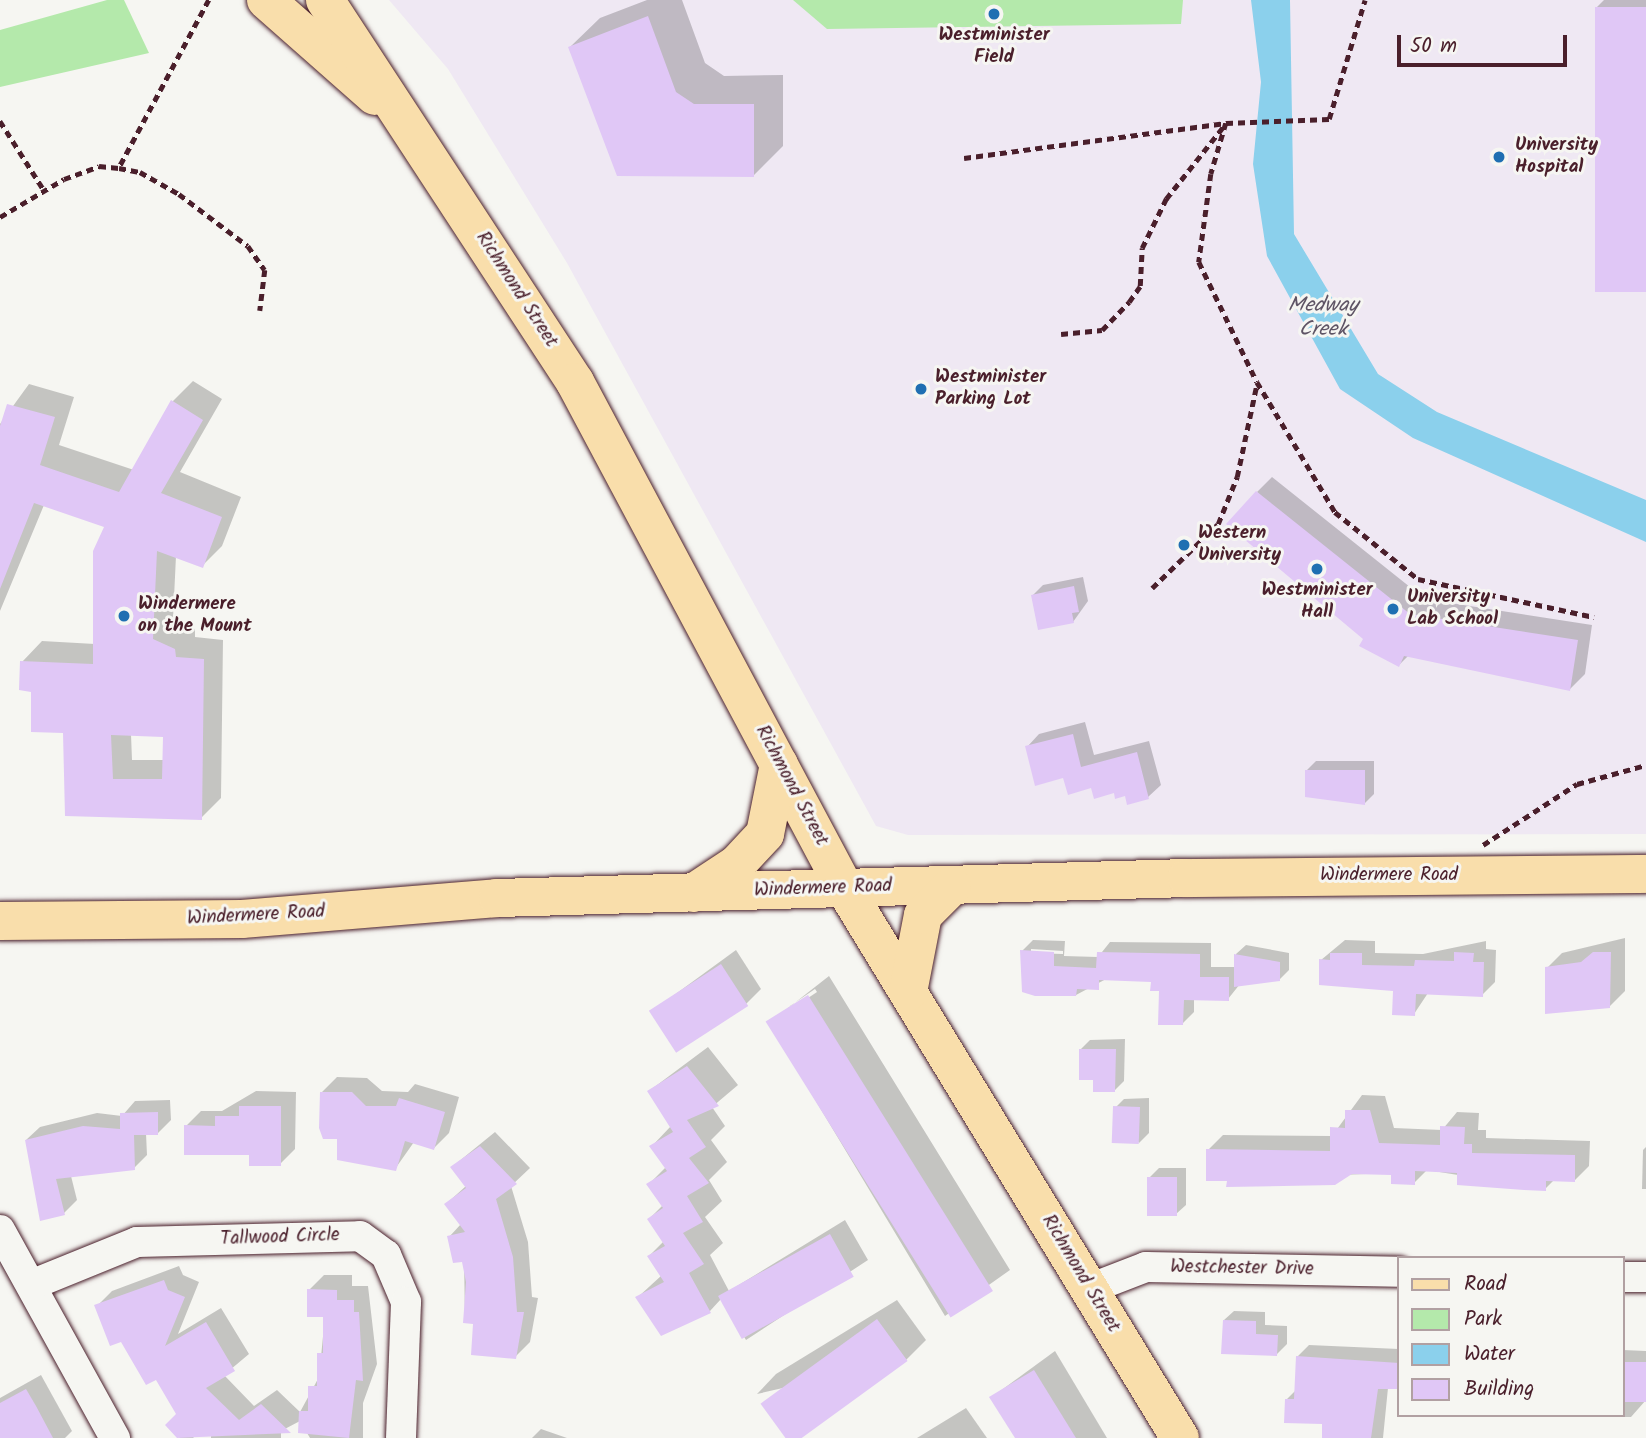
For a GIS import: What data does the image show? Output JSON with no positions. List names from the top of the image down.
{
  "streets": {
    "main road": ["Richmond Street", "Windermere Road"],
    "street": ["Tallwood Circle", "Westchester Drive"]
  },
  "crossings": [
    ["Richmond Street", "Windermere Road"],
    ["Richmond Street", "Westchester Drive"]
  ],
  "water": ["Medway Creek"],
  "places": [
    "Westminister Field",
    "University Hospital",
    "Westminister Parking Lot",
    "Western University",
    "Westminister Hall",
    "University Lab School",
    "Windermere on the Mount"
  ],
  "legend": [
    "Road",
    "Park",
    "Water",
    "Building"
  ],
  "scale_bar": "50 m"
}
